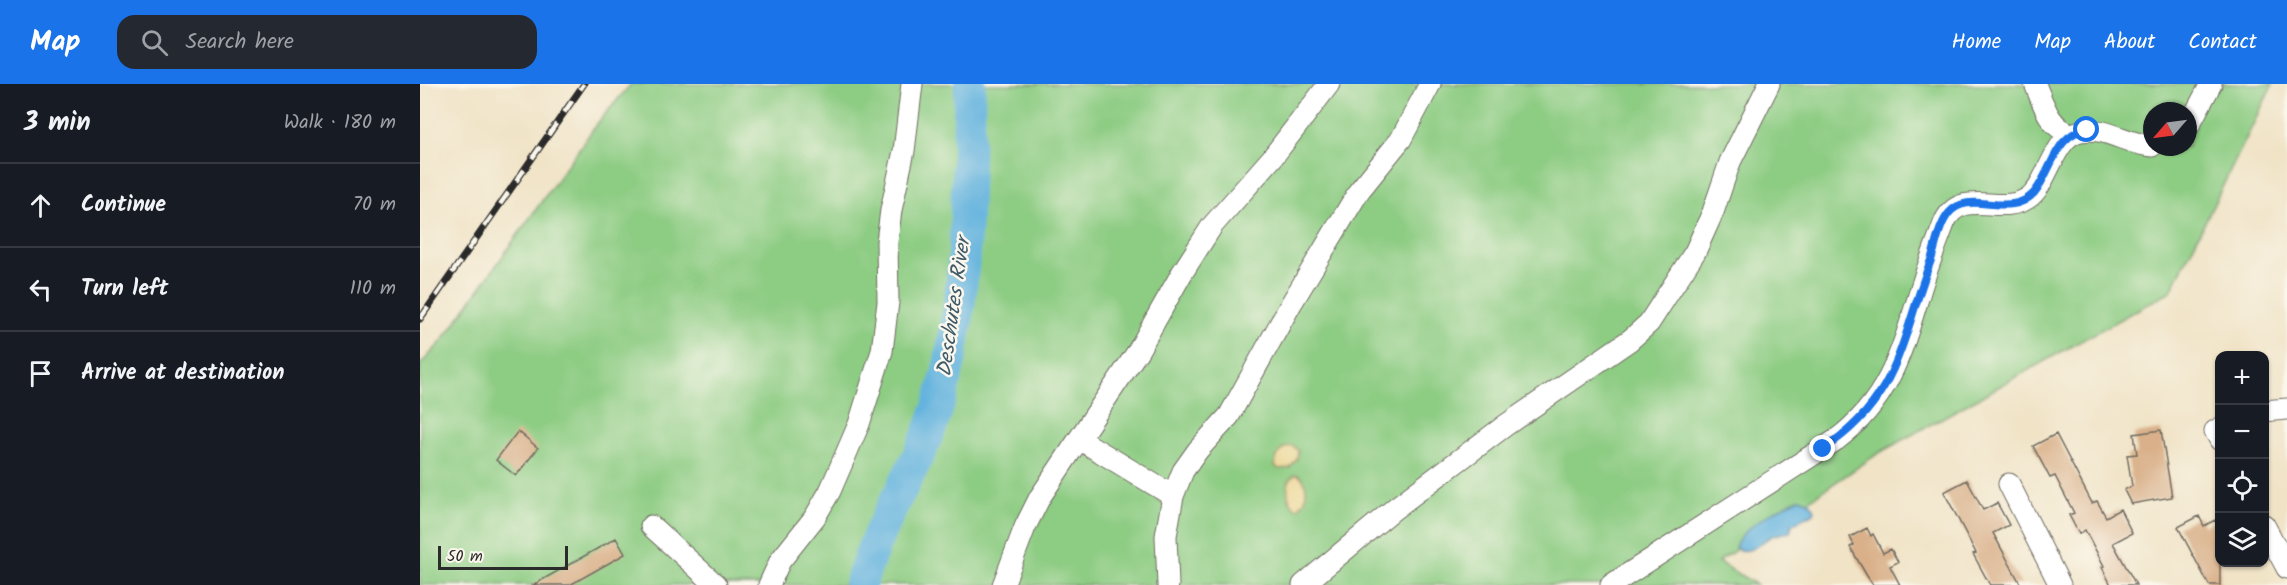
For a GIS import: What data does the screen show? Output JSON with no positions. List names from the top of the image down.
{
  "water": ["Deschutes River"],
  "scale_bar": "50 m",
  "north": "bottom left",
  "page": {
    "header": "Map",
    "search": "Search here",
    "nav": [
      "Home",
      "Map",
      "About",
      "Contact"
    ],
    "heading": ["3 min", "Walk · 180 m"],
    "list": [
      ["Continue", "70 m"],
      ["Turn left", "110 m"],
      "Arrive at destination"
    ],
    "map_buttons": ["+", "−"],
    "scale": "50 m"
  }
}
